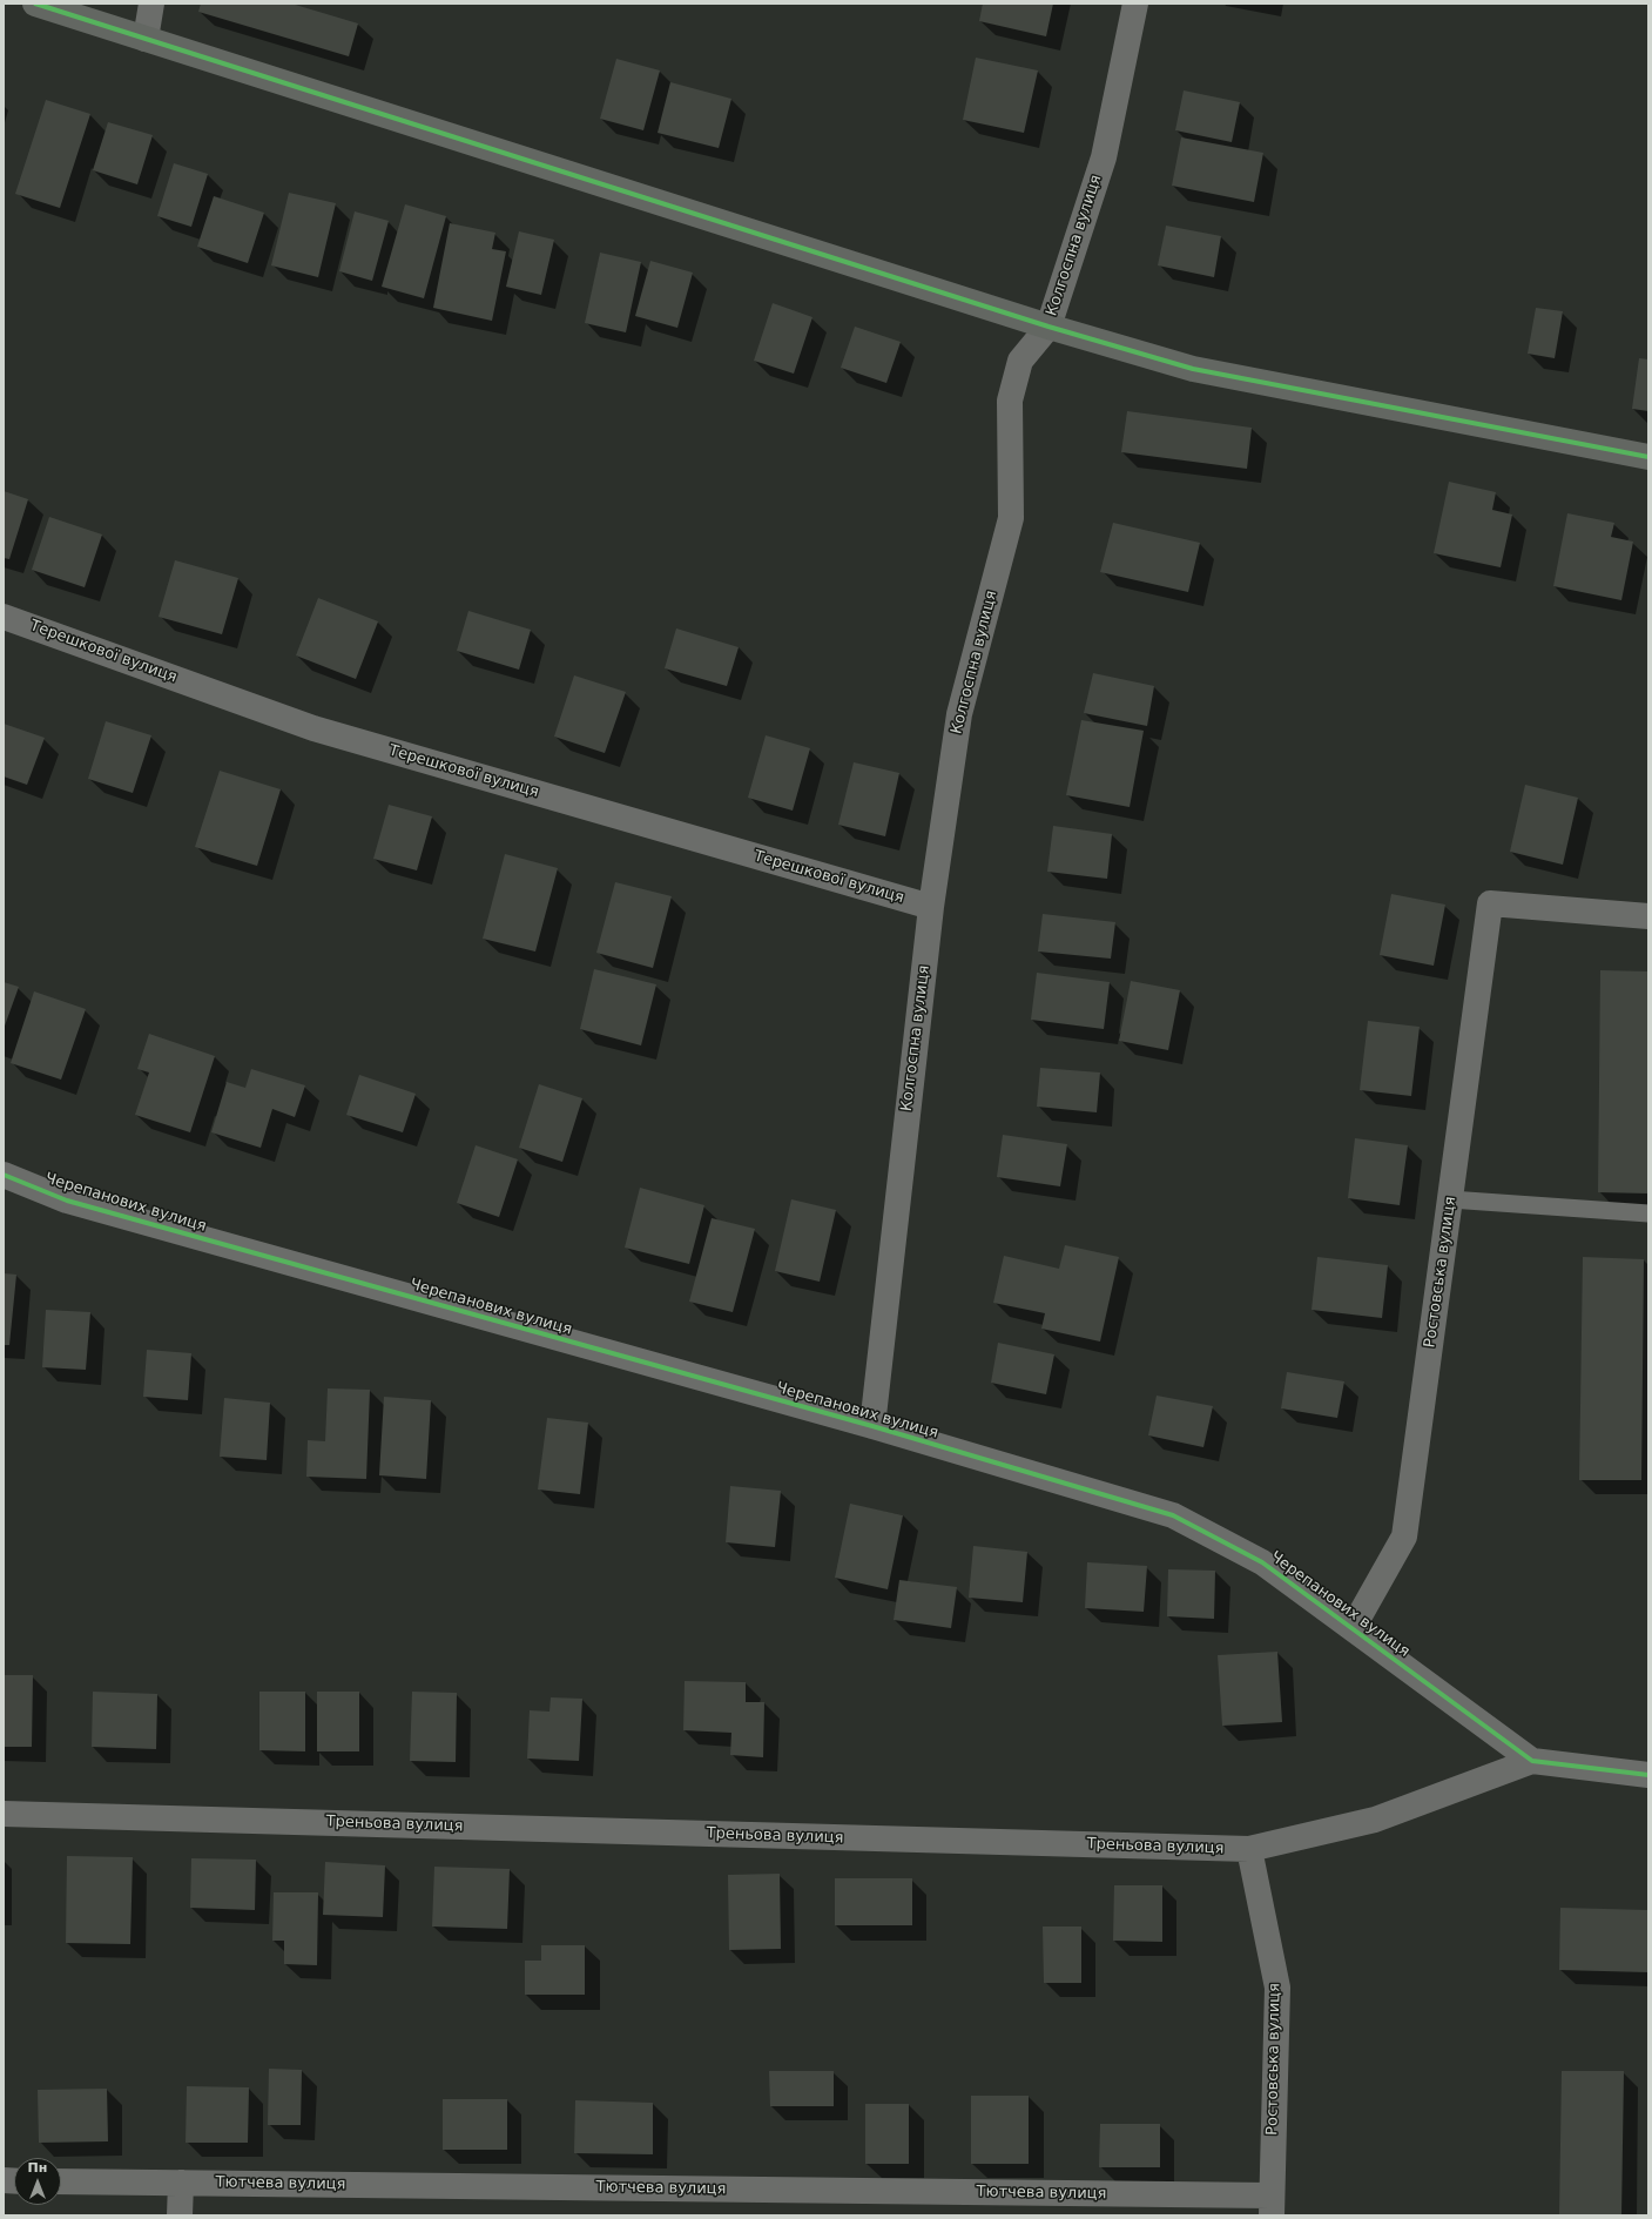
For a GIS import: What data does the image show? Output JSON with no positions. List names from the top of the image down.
{
  "streets": {
    "street": [
      "Колгоспна вулиця",
      "Терешкової вулиця",
      "Черепанових вулиця",
      "Ростовська вулиця",
      "Треньова вулиця",
      "Тютчева вулиця"
    ]
  },
  "crossings": [
    ["Колгоспна вулиця", "Терешкової вулиця"],
    ["Колгоспна вулиця", "Черепанових вулиця"],
    ["Черепанових вулиця", "Ростовська вулиця"],
    ["Черепанових вулиця", "Треньова вулиця"],
    ["Ростовська вулиця", "Треньова вулиця"],
    ["Ростовська вулиця", "Тютчева вулиця"]
  ],
  "north": "top"
}
